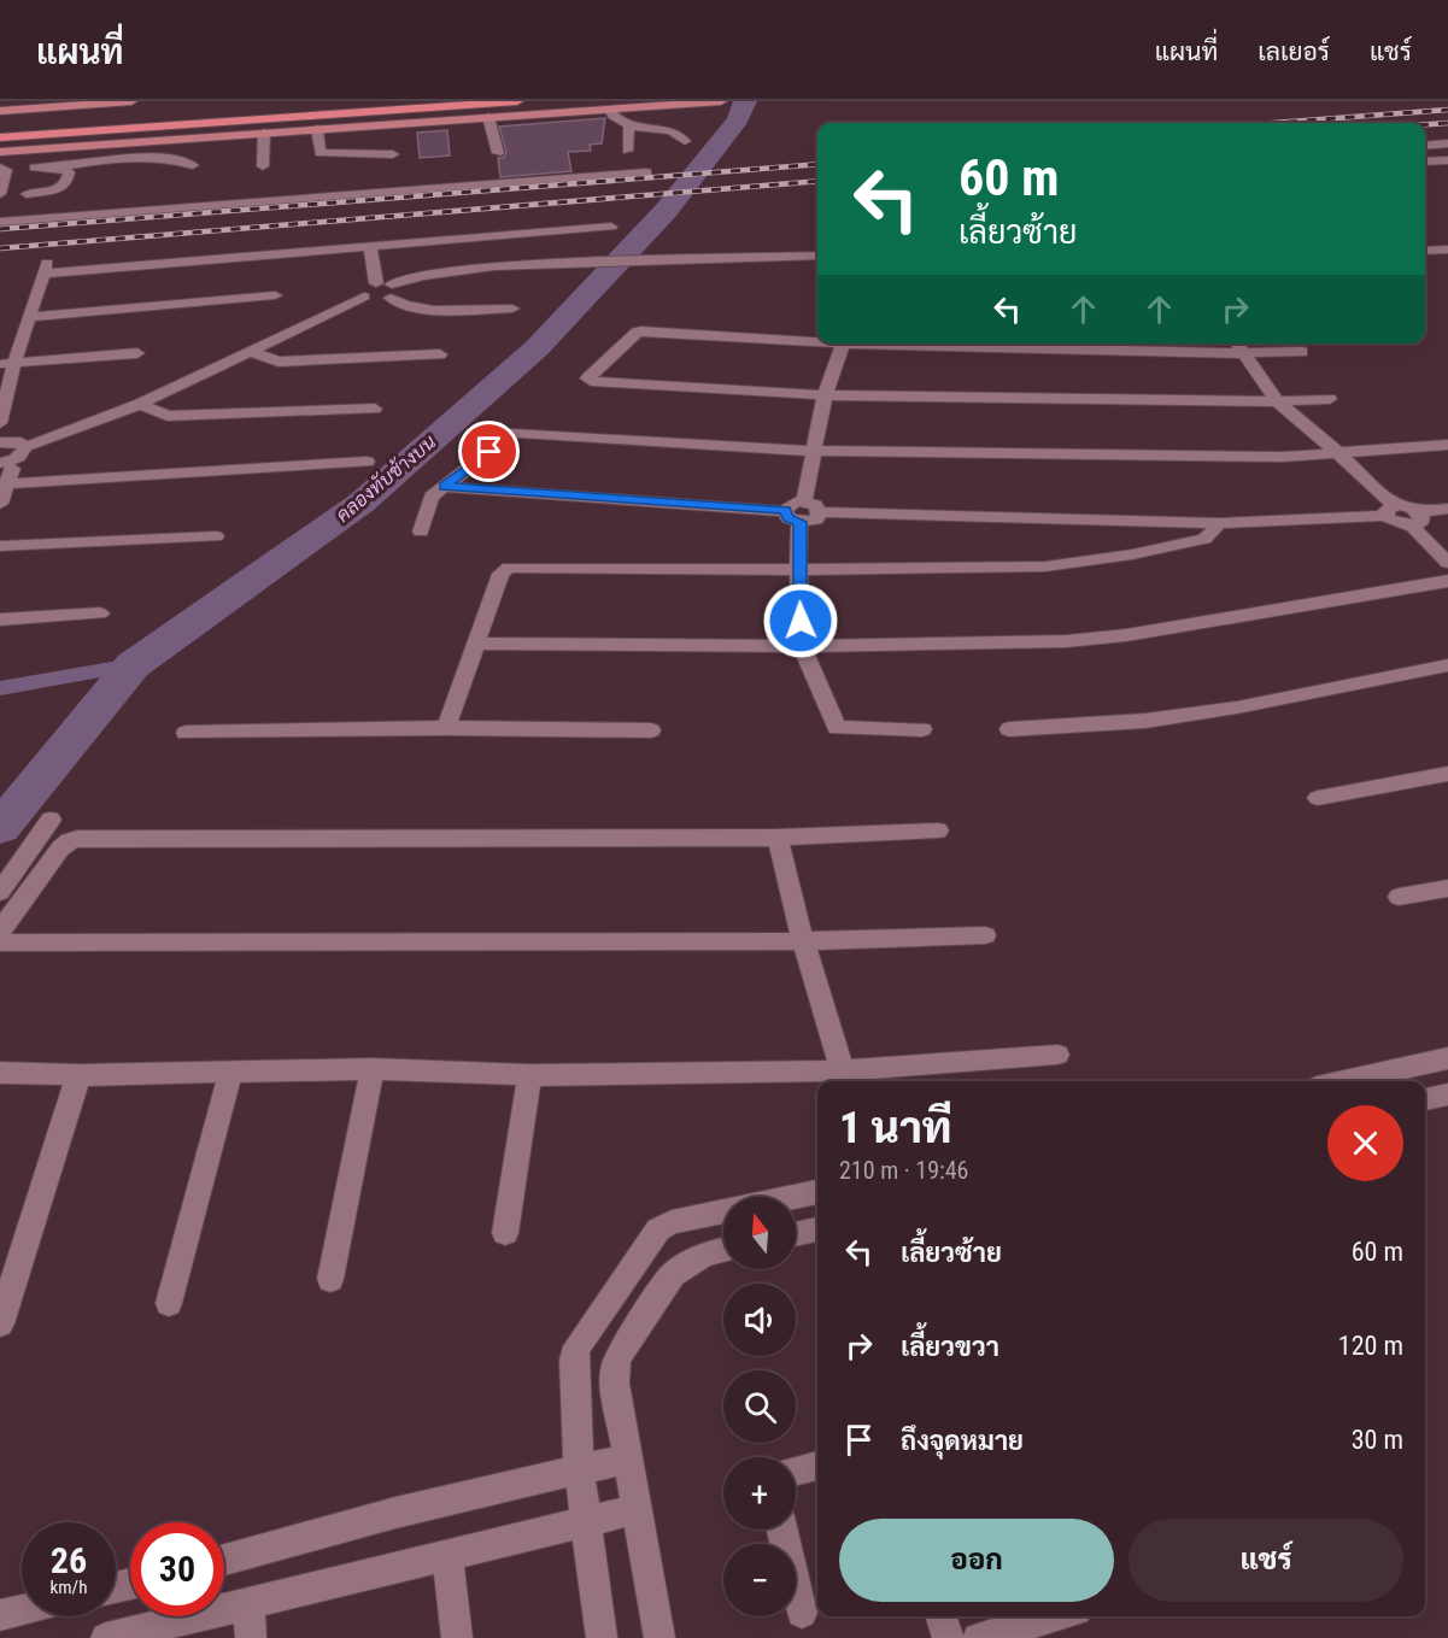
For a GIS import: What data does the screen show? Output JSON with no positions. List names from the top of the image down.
{
  "water": ["คลองทับช้างบน"],
  "north": "top",
  "page": {
    "header": "แผนที่",
    "nav": ["แผนที่", "เลเยอร์", "แชร์"],
    "turn": ["60 m", "เลี้ยวซ้าย"],
    "heading": ["1 นาที", "210 m · 19:46"],
    "map_buttons": ["+", "−"],
    "list": [
      {
        "name": "เลี้ยวซ้าย",
        "value": "60 m"
      },
      {
        "name": "เลี้ยวขวา",
        "value": "120 m"
      },
      {
        "name": "ถึงจุดหมาย",
        "value": "30 m"
      }
    ],
    "buttons": ["ออก", "แชร์"],
    "speed": "26 km/h",
    "limit": "30"
  }
}
